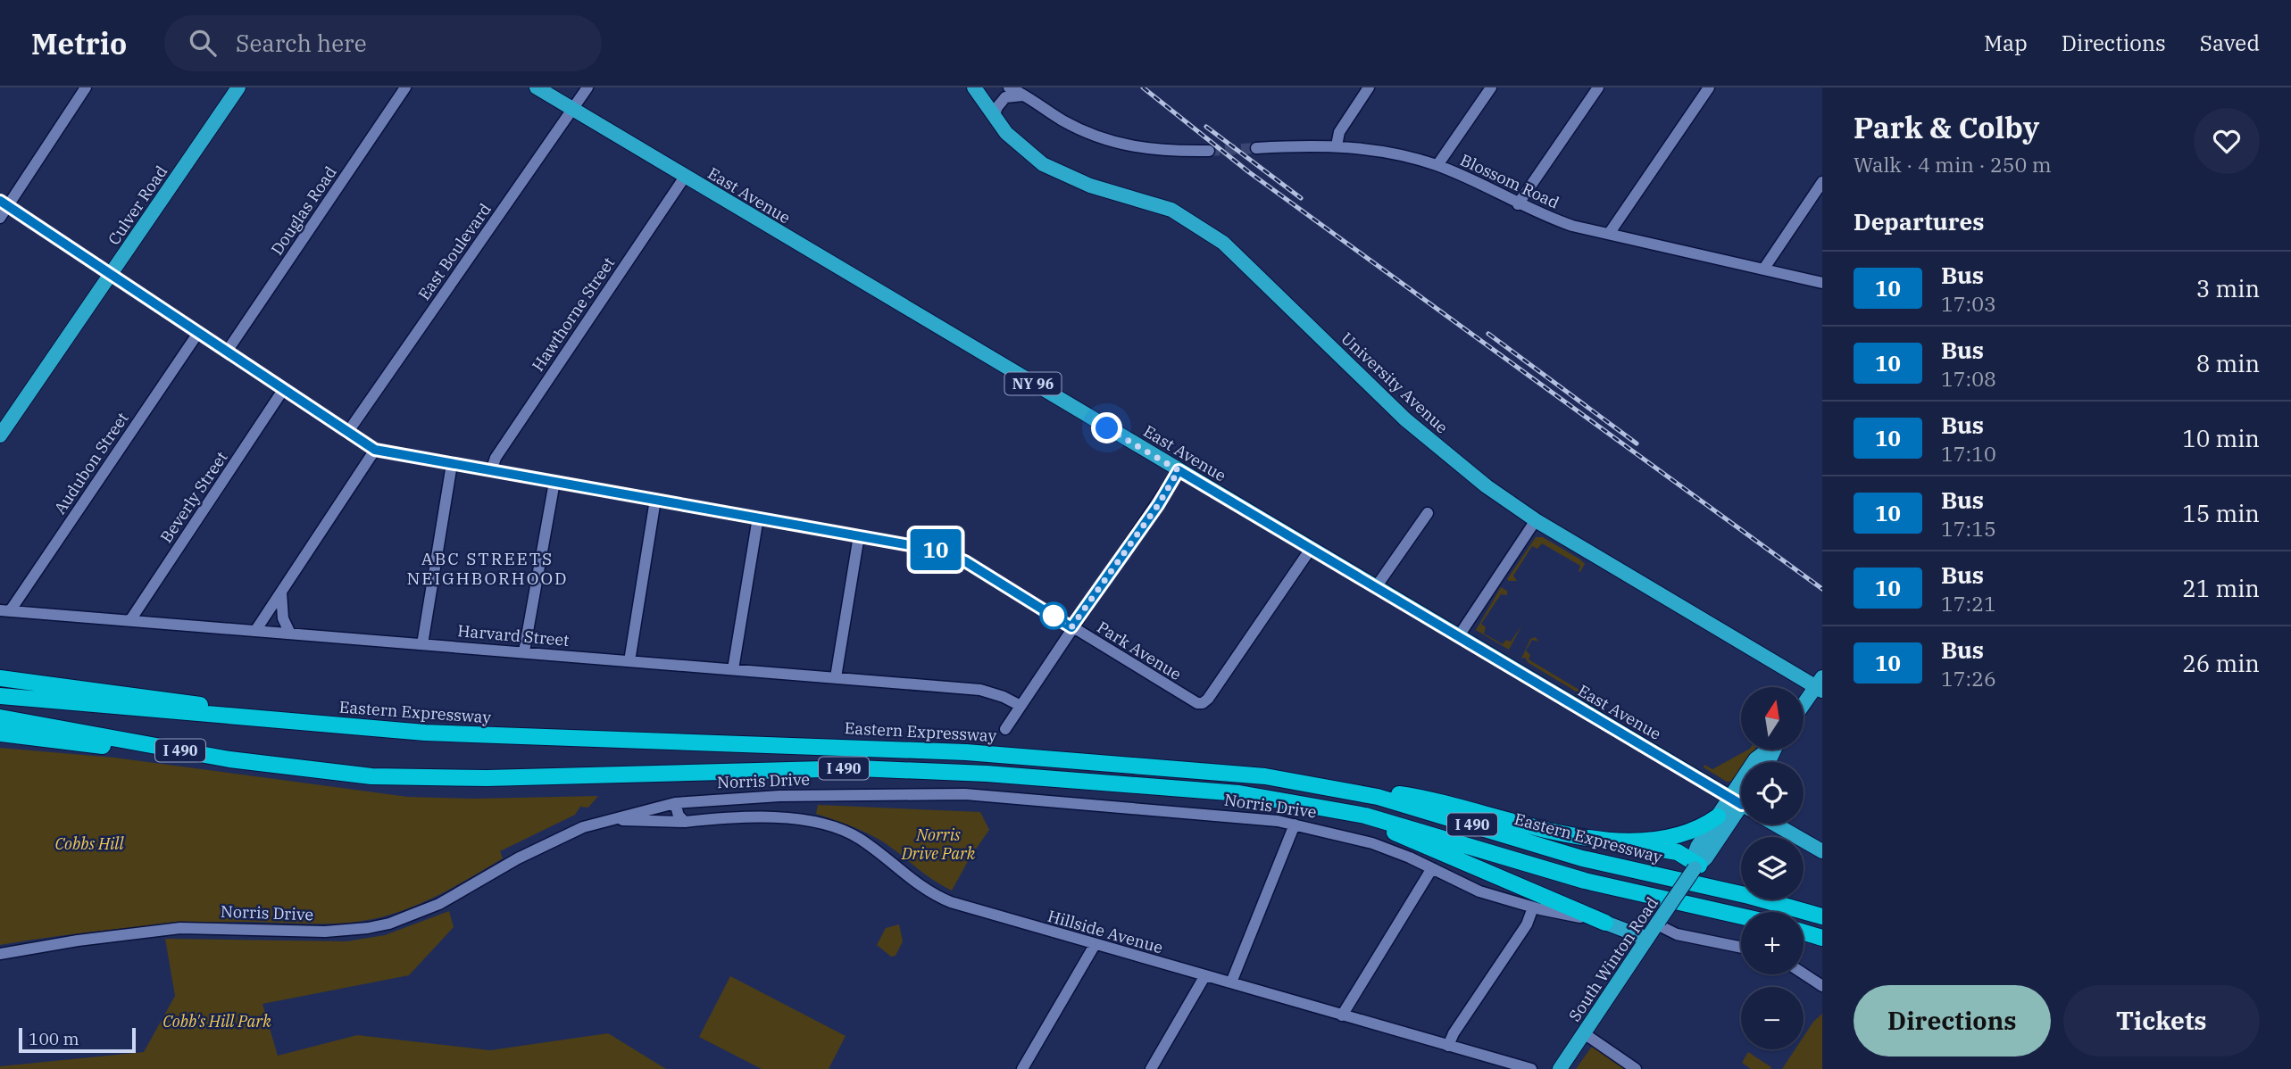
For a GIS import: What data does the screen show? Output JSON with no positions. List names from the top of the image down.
{
  "streets": {
    "highway": ["Eastern Expressway", "I 490"],
    "main road": [
      "East Avenue",
      "Culver Road",
      "University Avenue",
      "NY 96",
      "Norris Drive",
      "South Winton Road"
    ],
    "street": [
      "Blossom Road",
      "Douglas Road",
      "East Boulevard",
      "Hawthorne Street",
      "Audubon Street",
      "Beverly Street",
      "Harvard Street",
      "Park Avenue",
      "Hillside Avenue"
    ]
  },
  "crossings": [
    ["East Avenue", "East Boulevard"],
    ["East Avenue", "Hawthorne Street"],
    ["East Avenue", "Park Avenue"],
    ["East Avenue", "South Winton Road"],
    ["Culver Road", "Park Avenue"],
    ["Douglas Road", "Park Avenue"],
    ["East Boulevard", "Park Avenue"],
    ["Hawthorne Street", "Park Avenue"],
    ["Audubon Street", "Harvard Street"],
    ["Audubon Street", "Park Avenue"],
    ["Beverly Street", "Harvard Street"],
    ["Beverly Street", "Park Avenue"],
    ["Norris Drive", "Hillside Avenue"],
    ["Norris Drive", "South Winton Road"]
  ],
  "districts": ["ABC STREETS NEIGHBORHOOD"],
  "parks": ["Norris Drive Park", "Cobbs Hill", "Cobb's Hill Park"],
  "lines": ["bus line 10"],
  "scale_bar": "100 m",
  "north": "top",
  "page": {
    "header": "Metrio",
    "search": "Search here",
    "nav": ["Map", "Directions", "Saved"],
    "on_map": "10",
    "heading": [
      ["Park & Colby", "Walk · 4 min · 250 m"],
      "Departures"
    ],
    "list": [
      {
        "mark": "10",
        "name": "Bus",
        "note": "17:03",
        "value": "3 min"
      },
      {
        "mark": "10",
        "name": "Bus",
        "note": "17:08",
        "value": "8 min"
      },
      {
        "mark": "10",
        "name": "Bus",
        "note": "17:10",
        "value": "10 min"
      },
      {
        "mark": "10",
        "name": "Bus",
        "note": "17:15",
        "value": "15 min"
      },
      {
        "mark": "10",
        "name": "Bus",
        "note": "17:21",
        "value": "21 min"
      },
      {
        "mark": "10",
        "name": "Bus",
        "note": "17:26",
        "value": "26 min"
      }
    ],
    "map_buttons": ["+", "−"],
    "buttons": ["Directions", "Tickets"],
    "scale": "100 m"
  }
}
